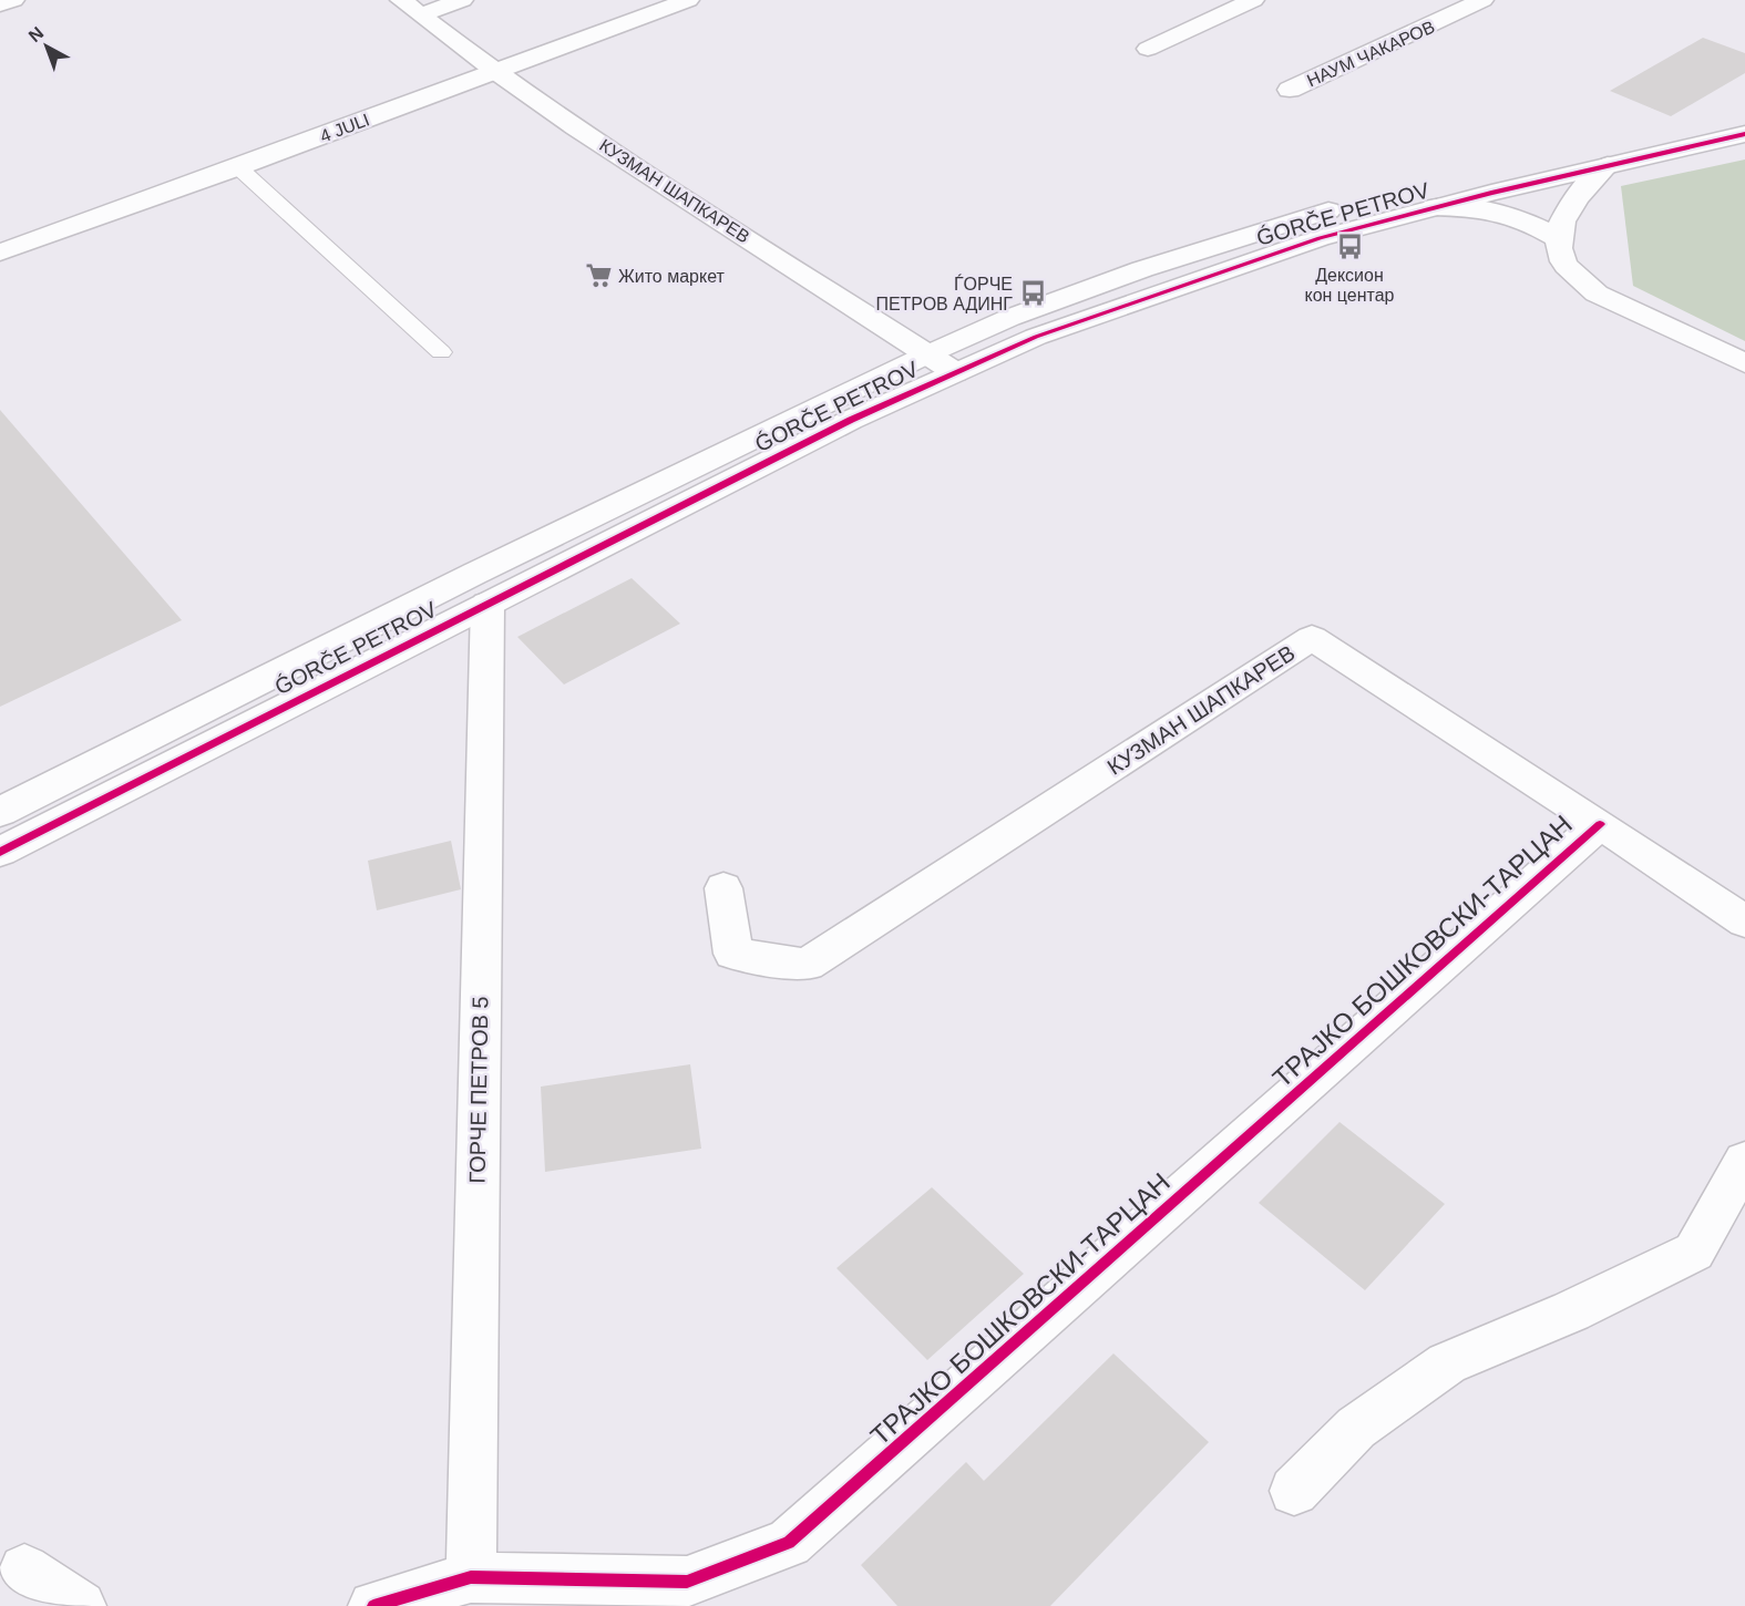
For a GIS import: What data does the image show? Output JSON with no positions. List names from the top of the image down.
{
  "streets": {
    "street": [
      "НАУМ ЧАКАРОВ",
      "4 JULI",
      "КУЗМАН ШАПКАРЕВ",
      "ǴORČE PETROV",
      "ТРАЈКО БОШКОВСКИ-ТАРЦАН",
      "ГОРЧЕ ПЕТРОВ 5"
    ]
  },
  "crossings": [
    ["4 JULI", "КУЗМАН ШАПКАРЕВ"],
    ["КУЗМАН ШАПКАРЕВ", "ǴORČE PETROV"],
    ["КУЗМАН ШАПКАРЕВ", "ТРАЈКО БОШКОВСКИ-ТАРЦАН"],
    ["ǴORČE PETROV", "ГОРЧЕ ПЕТРОВ 5"],
    ["ТРАЈКО БОШКОВСКИ-ТАРЦАН", "ГОРЧЕ ПЕТРОВ 5"]
  ],
  "places": {
    "bus stop": ["Дексион кон центар", "ЃОРЧЕ ПЕТРОВ АДИНГ"],
    "supermarket": ["Жито маркет"]
  },
  "north": "top left"
}
